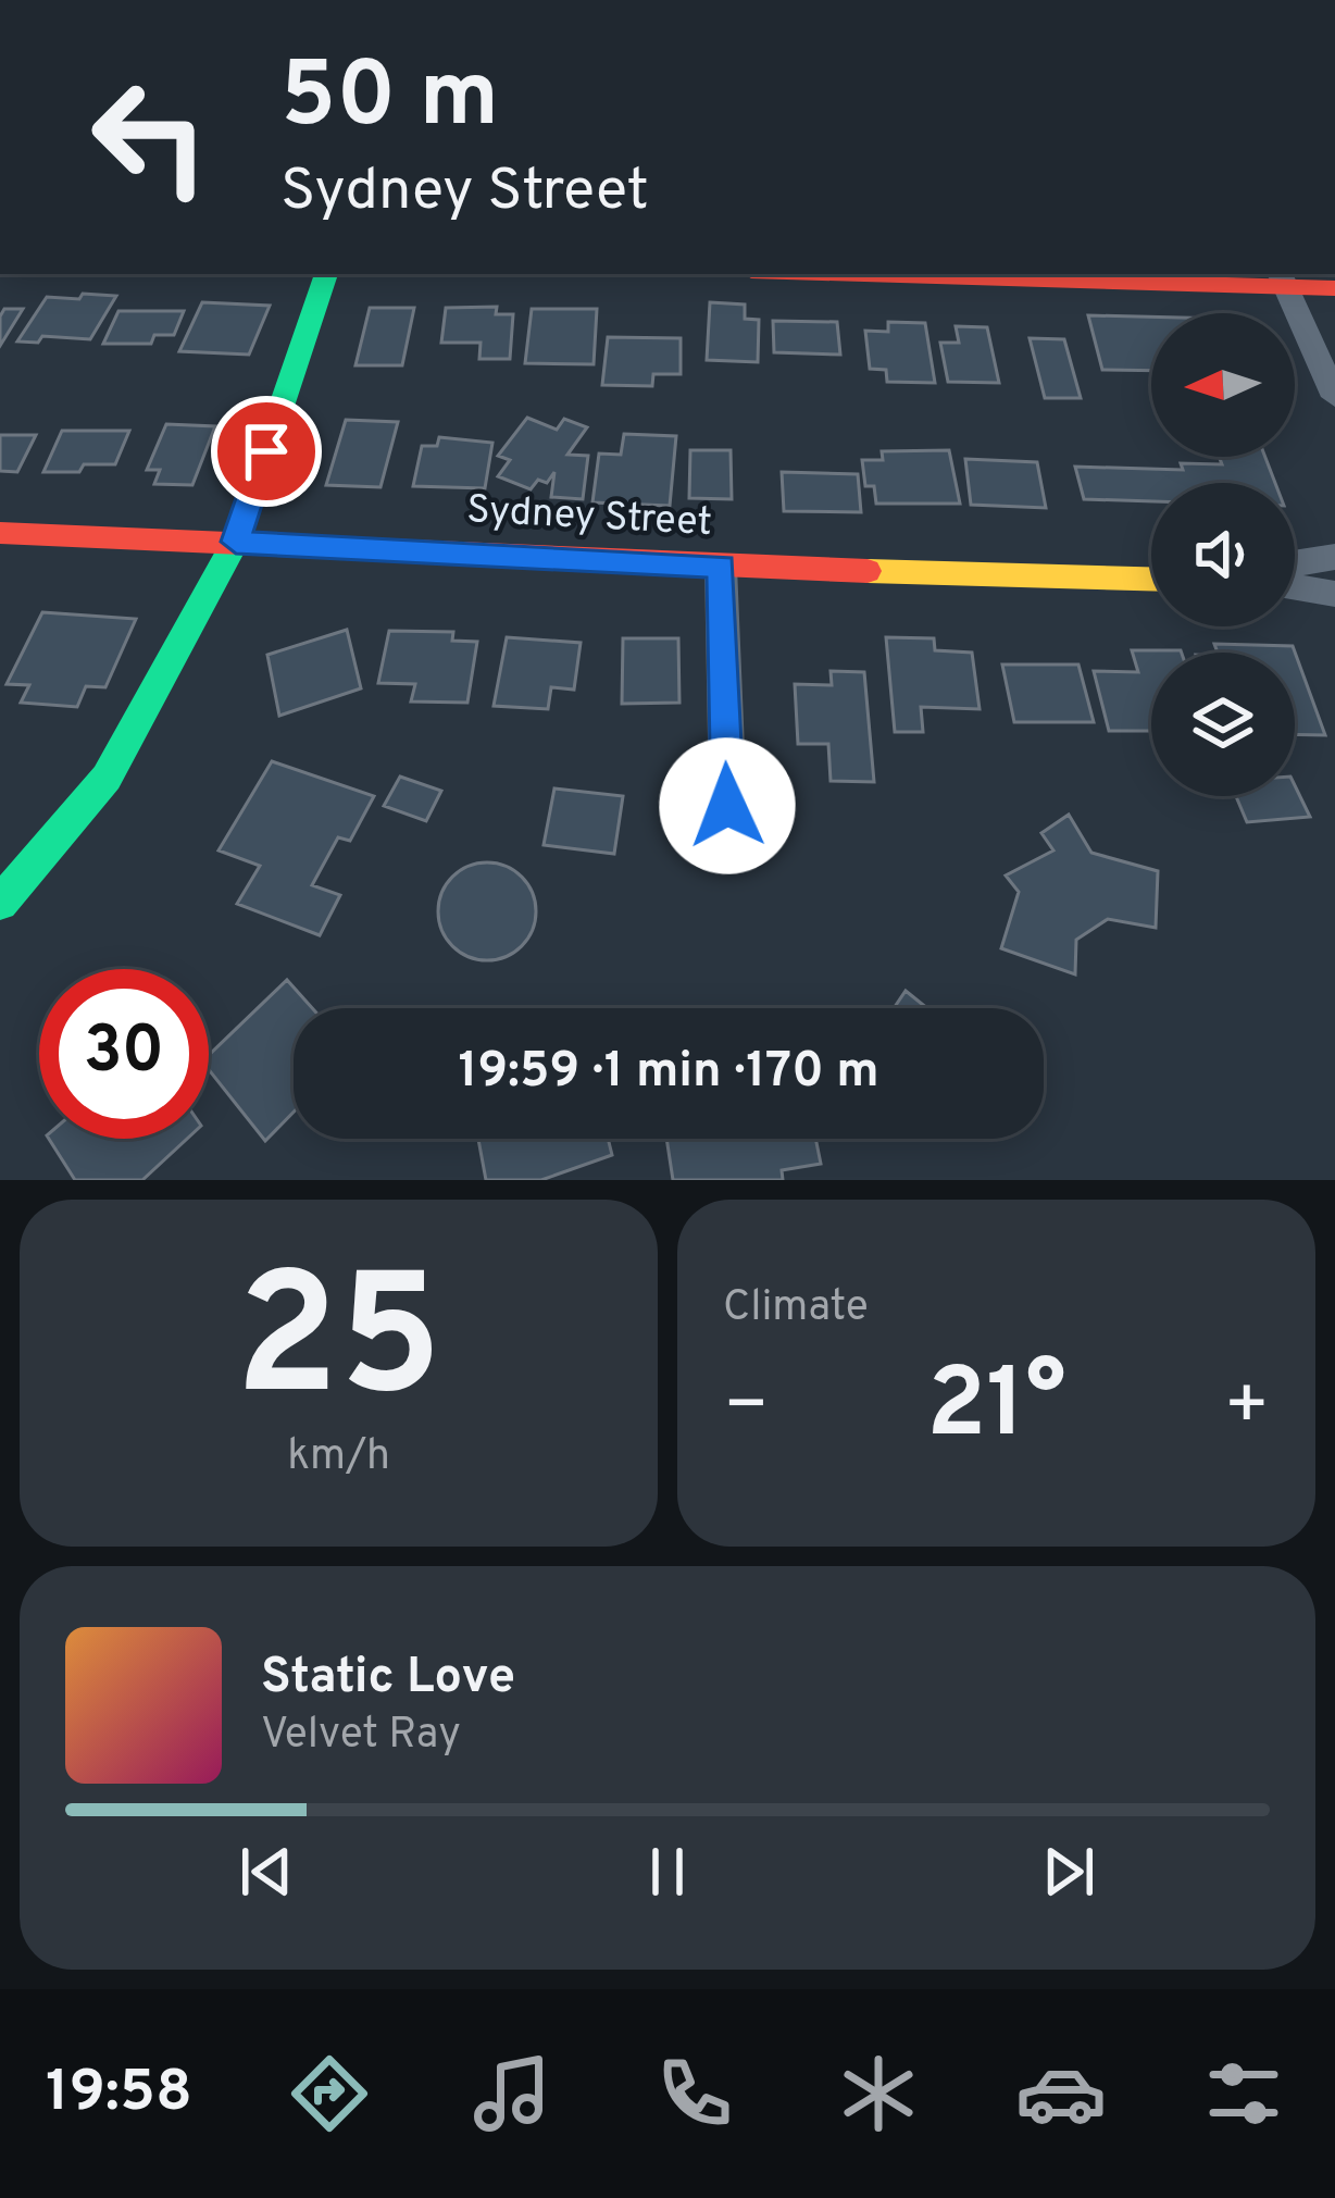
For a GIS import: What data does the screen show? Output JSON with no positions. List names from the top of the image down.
{
  "streets": {
    "street": ["Sydney Street"]
  },
  "north": "left",
  "page": {
    "turn": ["50 m", "Sydney Street"],
    "limit": "30",
    "trip": "19:59 · 1 min · 170 m",
    "tile": [
      ["25", "km/h"],
      "Climate"
    ],
    "heat": ["−", "21°", "+"],
    "song": ["Static Love", "Velvet Ray"],
    "tabs": "19:58"
  }
}
